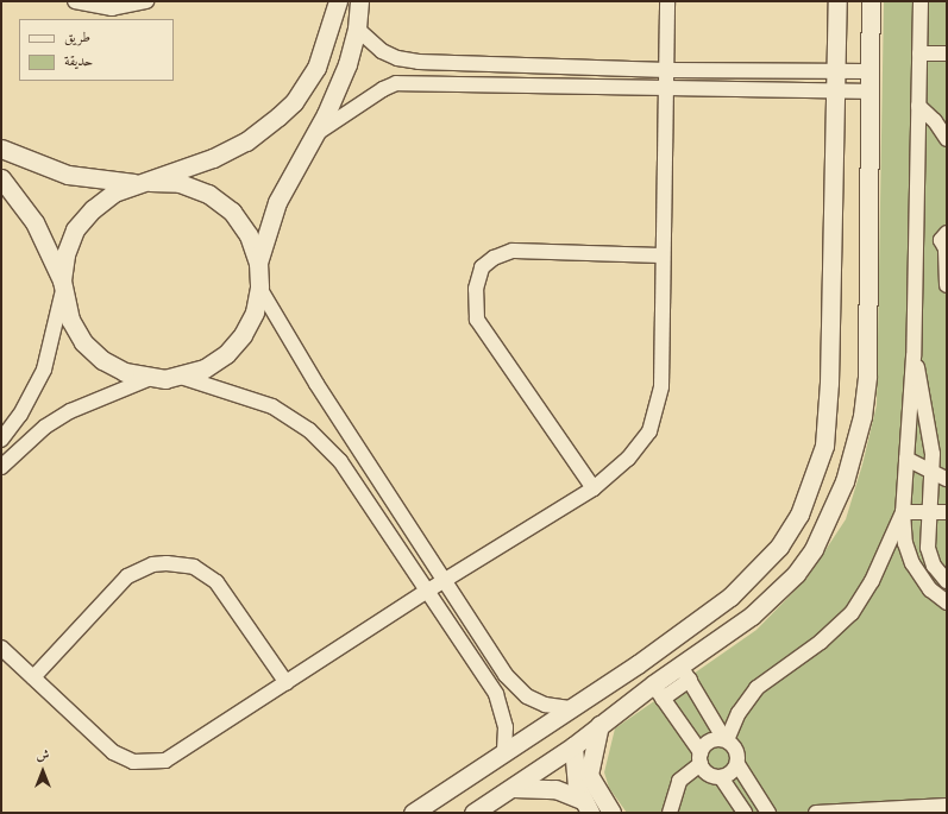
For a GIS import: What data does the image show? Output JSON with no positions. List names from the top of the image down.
{
  "legend": ["طريق", "حديقة"],
  "north": "top"
}
